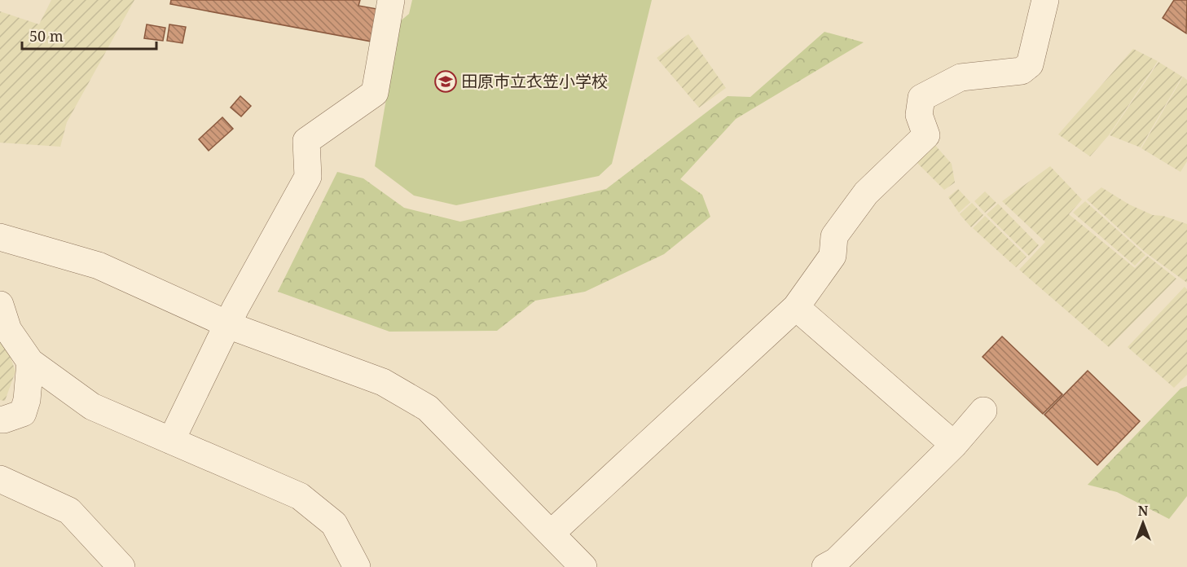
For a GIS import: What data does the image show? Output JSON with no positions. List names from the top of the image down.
{
  "places": {
    "school or university": ["田原市立衣笠小学校"]
  },
  "scale_bar": "50 m",
  "north": "top"
}
